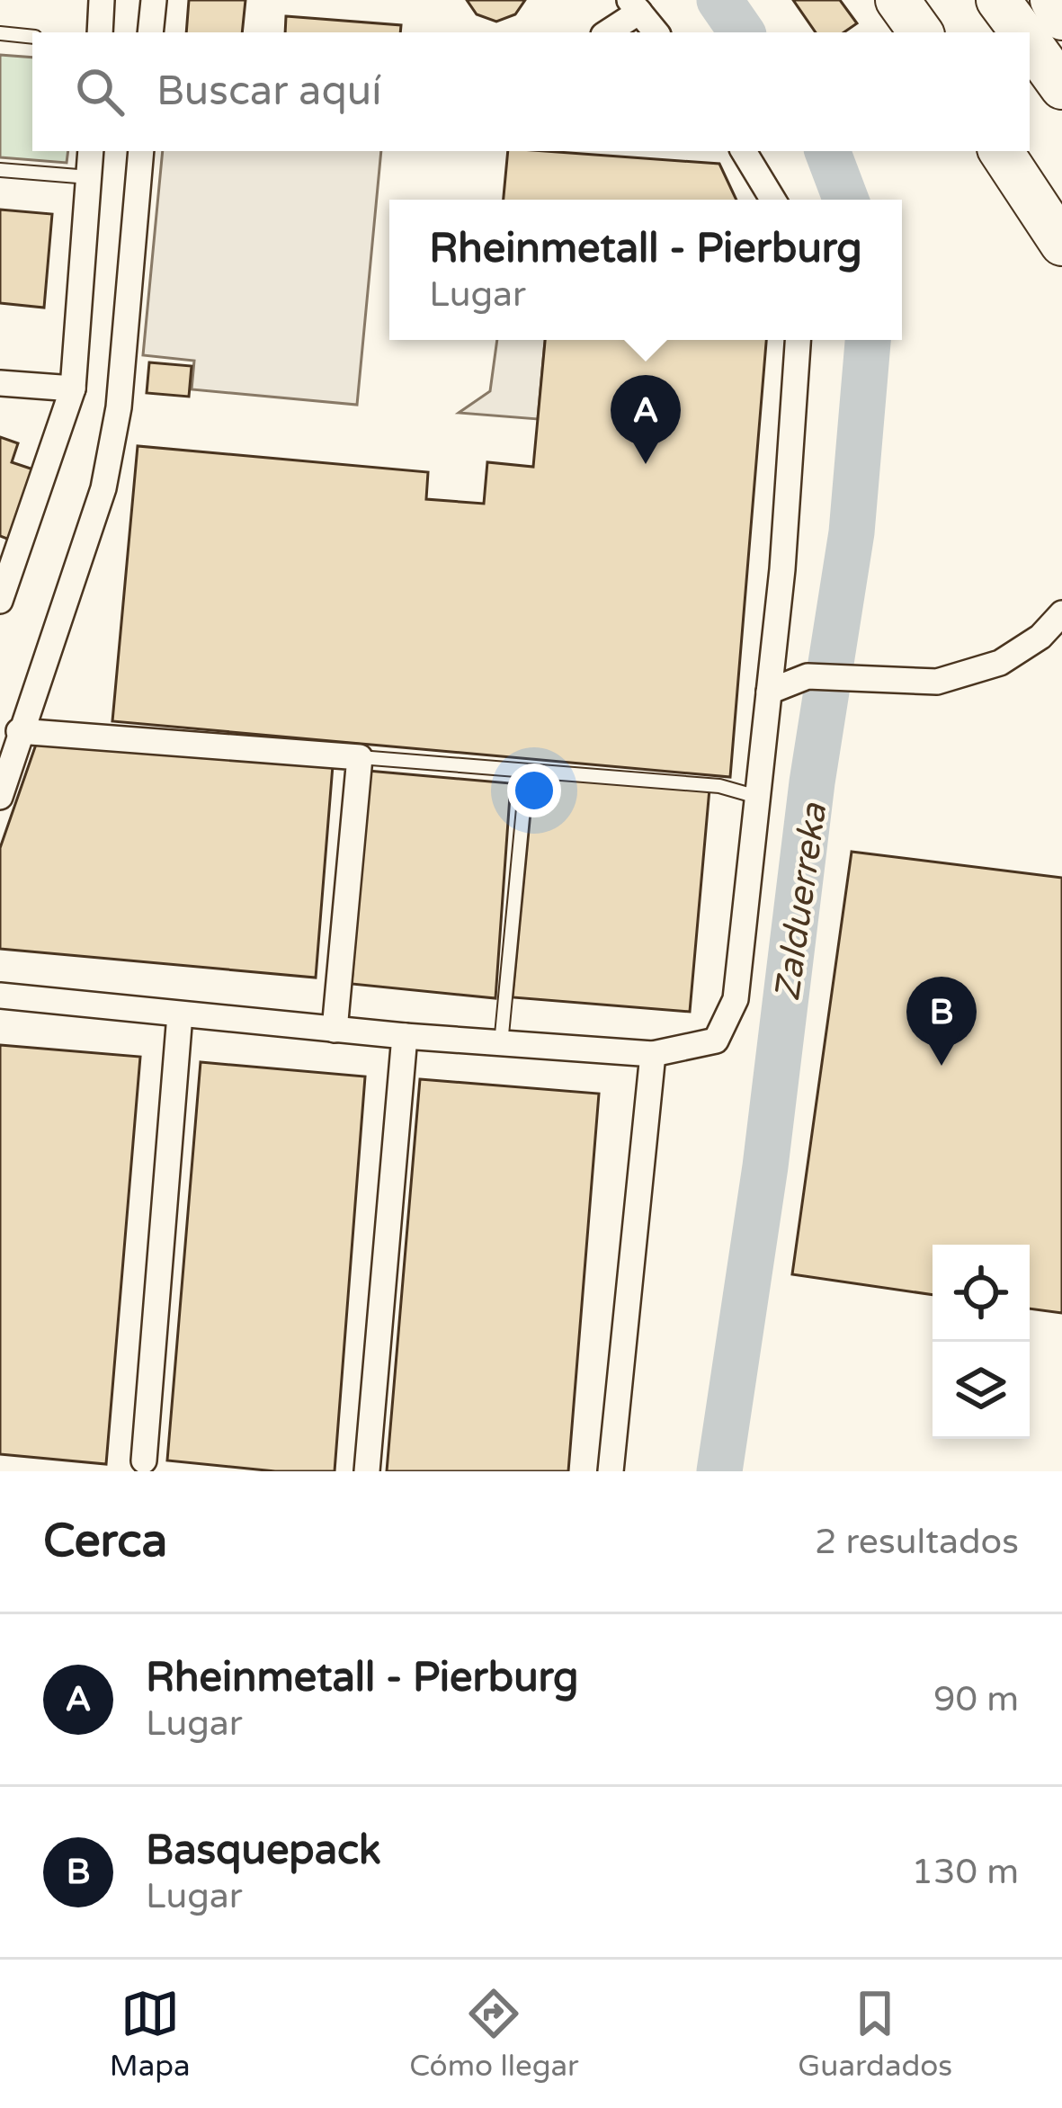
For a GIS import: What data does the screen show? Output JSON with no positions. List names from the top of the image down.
{
  "water": ["Zalduerreka"],
  "page": {
    "search": "Buscar aquí",
    "popup": ["Rheinmetall - Pierburg", "Lugar"],
    "pins": ["A", "B"],
    "heading": ["Cerca", "2 resultados"],
    "list": [
      {
        "mark": "A",
        "name": "Rheinmetall - Pierburg",
        "note": "Lugar",
        "value": "90 m"
      },
      {
        "mark": "B",
        "name": "Basquepack",
        "note": "Lugar",
        "value": "130 m"
      }
    ],
    "nav": ["Mapa", "Cómo llegar", "Guardados"]
  }
}
